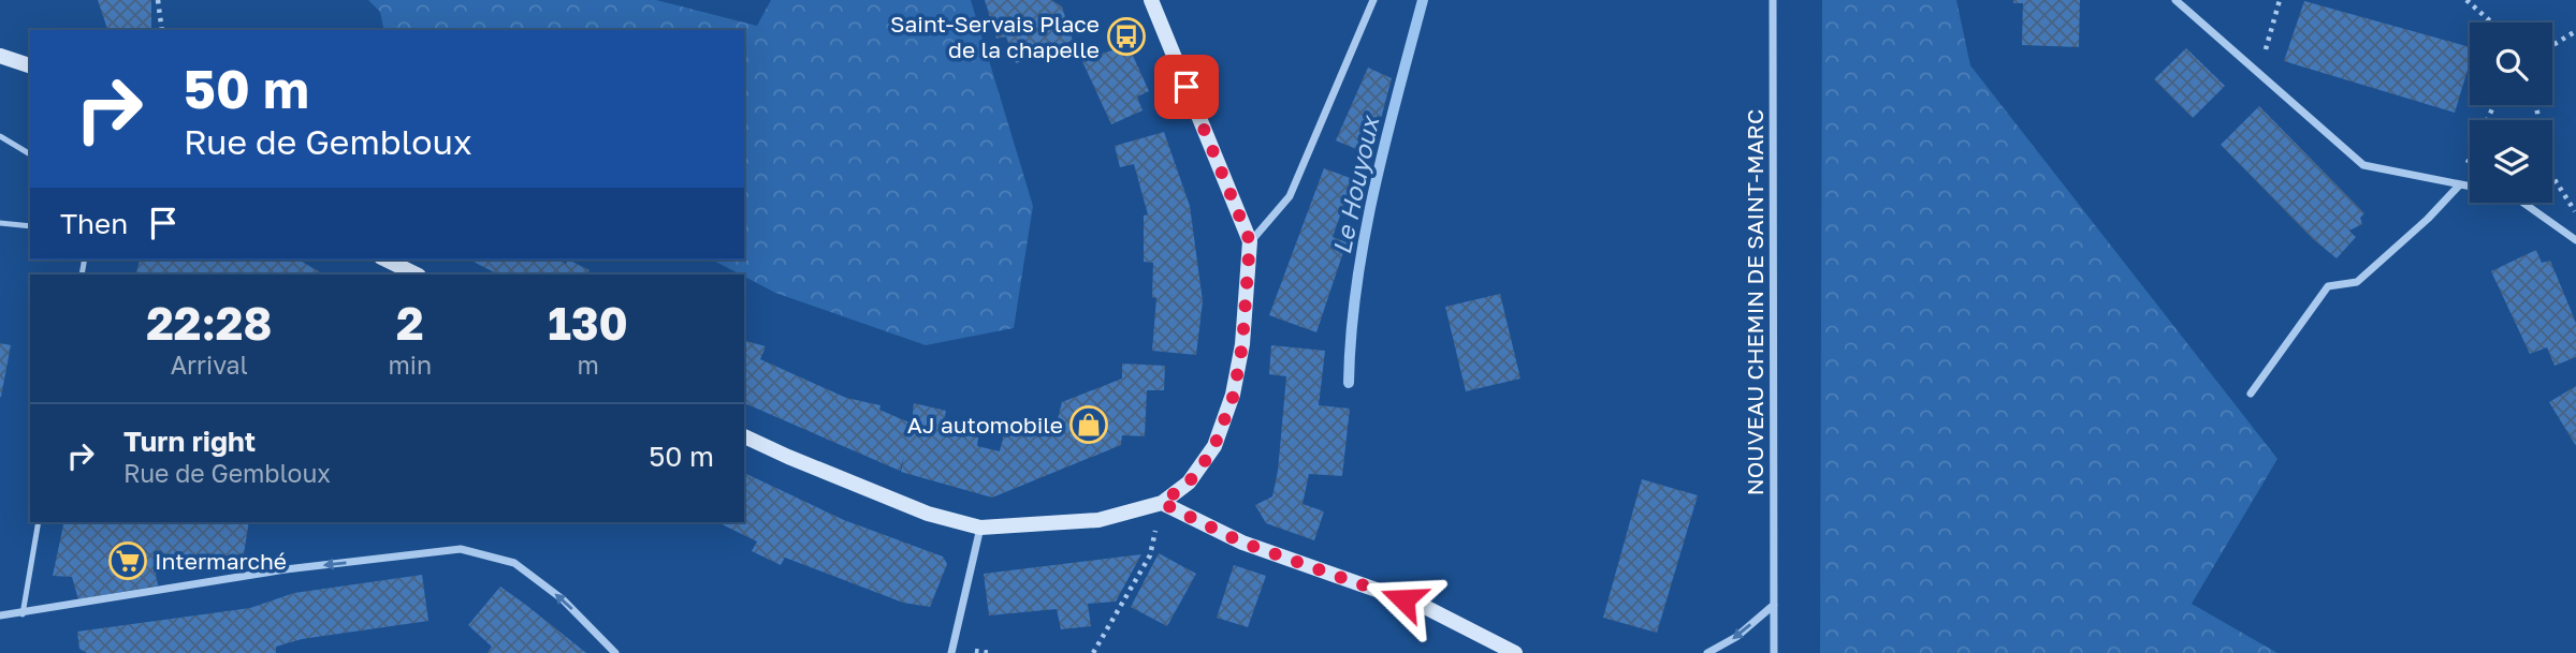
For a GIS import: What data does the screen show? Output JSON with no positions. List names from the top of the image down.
{
  "streets": {
    "street": ["NOUVEAU CHEMIN DE SAINT-MARC"]
  },
  "water": ["Le Houyoux"],
  "places": {
    "bus stop": ["Saint-Servais Place de la chapelle"],
    "shop": ["AJ automobile"],
    "supermarket": ["Intermarché"]
  },
  "page": {
    "turn": ["50 m", "Rue de Gembloux"],
    "then": "Then",
    "eta": [
      "22:28",
      "Arrival",
      "2",
      "min",
      "130",
      "m"
    ],
    "list": [
      {
        "name": "Turn right",
        "note": "Rue de Gembloux",
        "value": "50 m"
      }
    ]
  }
}
